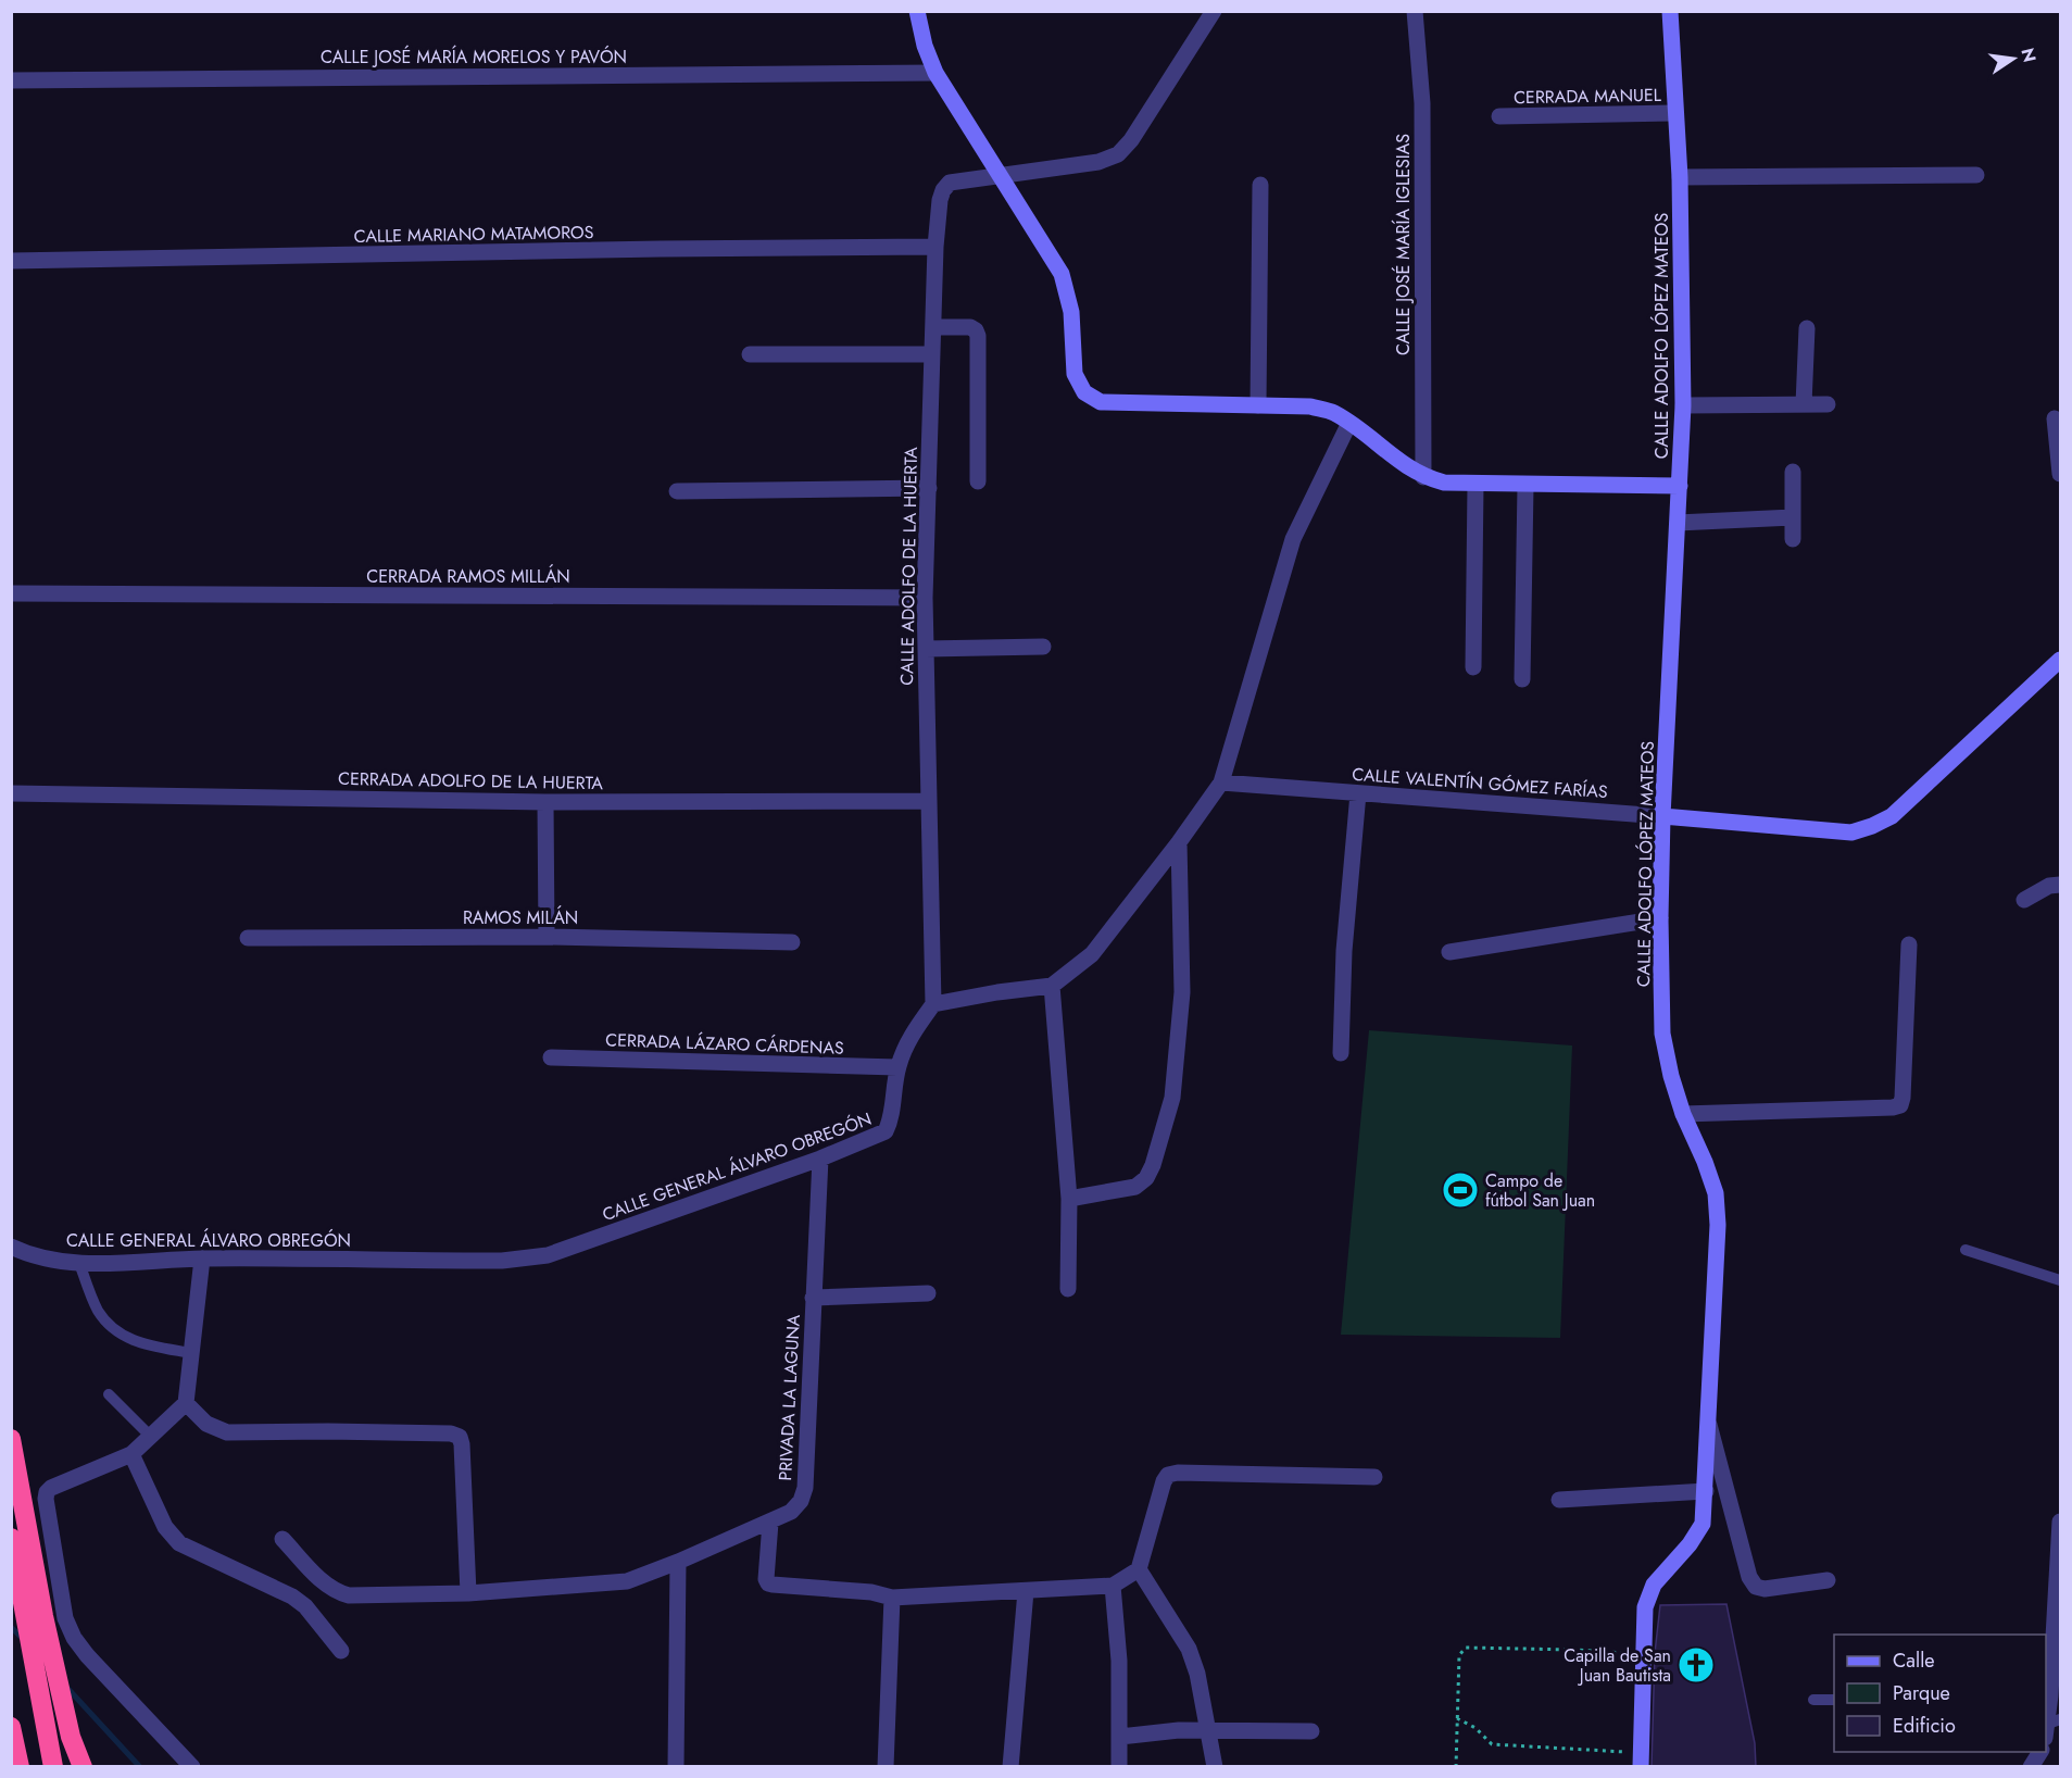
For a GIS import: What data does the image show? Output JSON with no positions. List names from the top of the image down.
{
  "streets": {
    "main road": ["CALLE ADOLFO LÓPEZ MATEOS", "CALLE VALENTÍN GÓMEZ FARÍAS"],
    "street": [
      "CALLE JOSÉ MARÍA MORELOS Y PAVÓN",
      "CERRADA MANUEL",
      "CALLE MARIANO MATAMOROS",
      "CALLE JOSÉ MARÍA IGLESIAS",
      "CALLE ADOLFO DE LA HUERTA",
      "CERRADA RAMOS MILLÁN",
      "CERRADA ADOLFO DE LA HUERTA",
      "RAMOS MILÁN",
      "CERRADA LÁZARO CÁRDENAS",
      "CALLE GENERAL ÁLVARO OBREGÓN",
      "PRIVADA LA LAGUNA"
    ]
  },
  "crossings": [
    ["CERRADA MANUEL", "CALLE ADOLFO LÓPEZ MATEOS"],
    ["CALLE MARIANO MATAMOROS", "CALLE ADOLFO DE LA HUERTA"],
    ["CALLE ADOLFO LÓPEZ MATEOS", "CALLE VALENTÍN GÓMEZ FARÍAS"],
    ["CALLE ADOLFO DE LA HUERTA", "CERRADA RAMOS MILLÁN"],
    ["CALLE ADOLFO DE LA HUERTA", "CERRADA ADOLFO DE LA HUERTA"],
    ["CALLE ADOLFO DE LA HUERTA", "CALLE GENERAL ÁLVARO OBREGÓN"],
    ["CERRADA LÁZARO CÁRDENAS", "CALLE GENERAL ÁLVARO OBREGÓN"],
    ["CALLE GENERAL ÁLVARO OBREGÓN", "PRIVADA LA LAGUNA"]
  ],
  "places": {
    "sports": ["Campo de fútbol San Juan"],
    "church": ["Capilla de San Juan Bautista"]
  },
  "legend": ["Calle", "Parque", "Edificio"],
  "north": "right"
}
